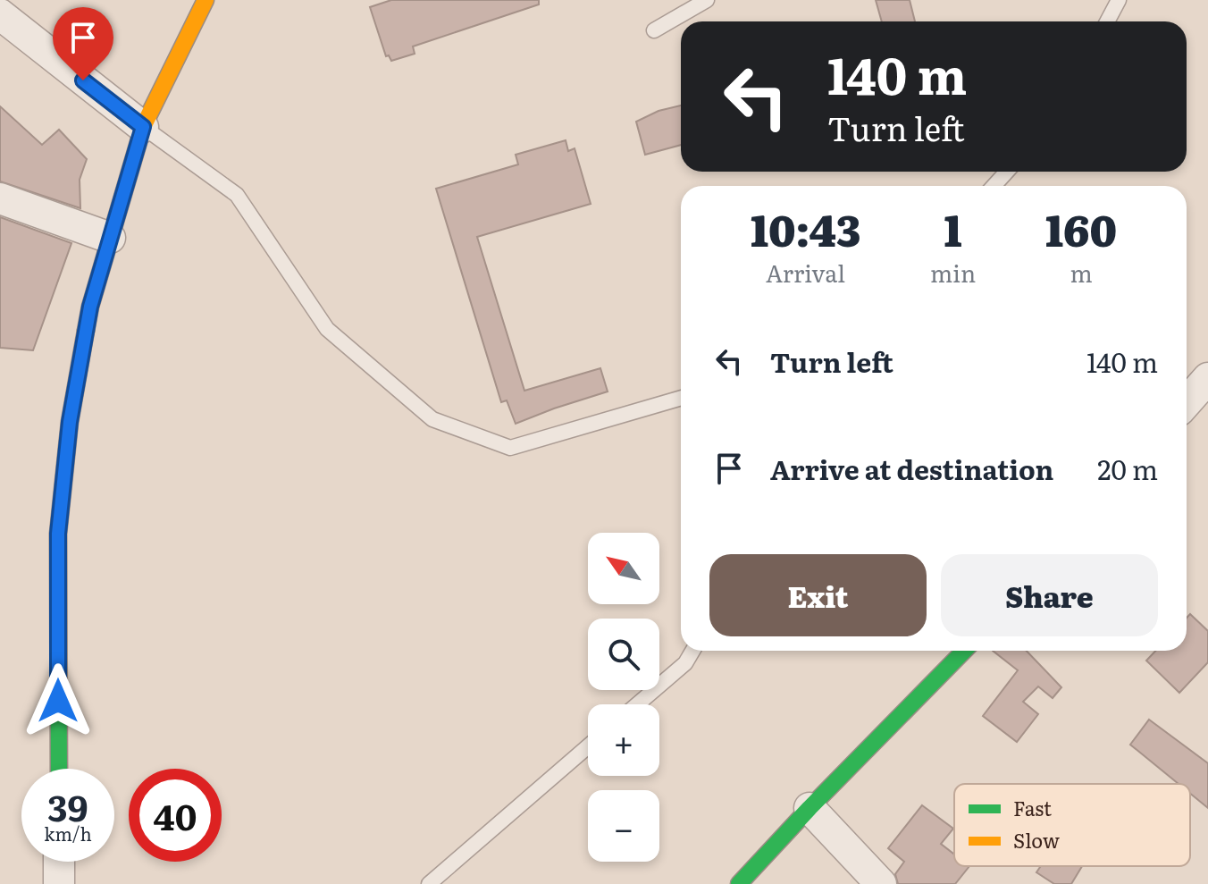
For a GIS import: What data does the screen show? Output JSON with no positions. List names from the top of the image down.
{
  "legend": ["Fast", "Slow"],
  "north": "top left",
  "page": {
    "turn": ["140 m", "Turn left"],
    "eta": [
      "10:43",
      "Arrival",
      "1",
      "min",
      "160",
      "m"
    ],
    "list": [
      {
        "name": "Turn left",
        "value": "140 m"
      },
      {
        "name": "Arrive at destination",
        "value": "20 m"
      }
    ],
    "map_buttons": ["+", "−"],
    "buttons": ["Exit", "Share"],
    "speed": "39 km/h",
    "limit": "40"
  }
}
